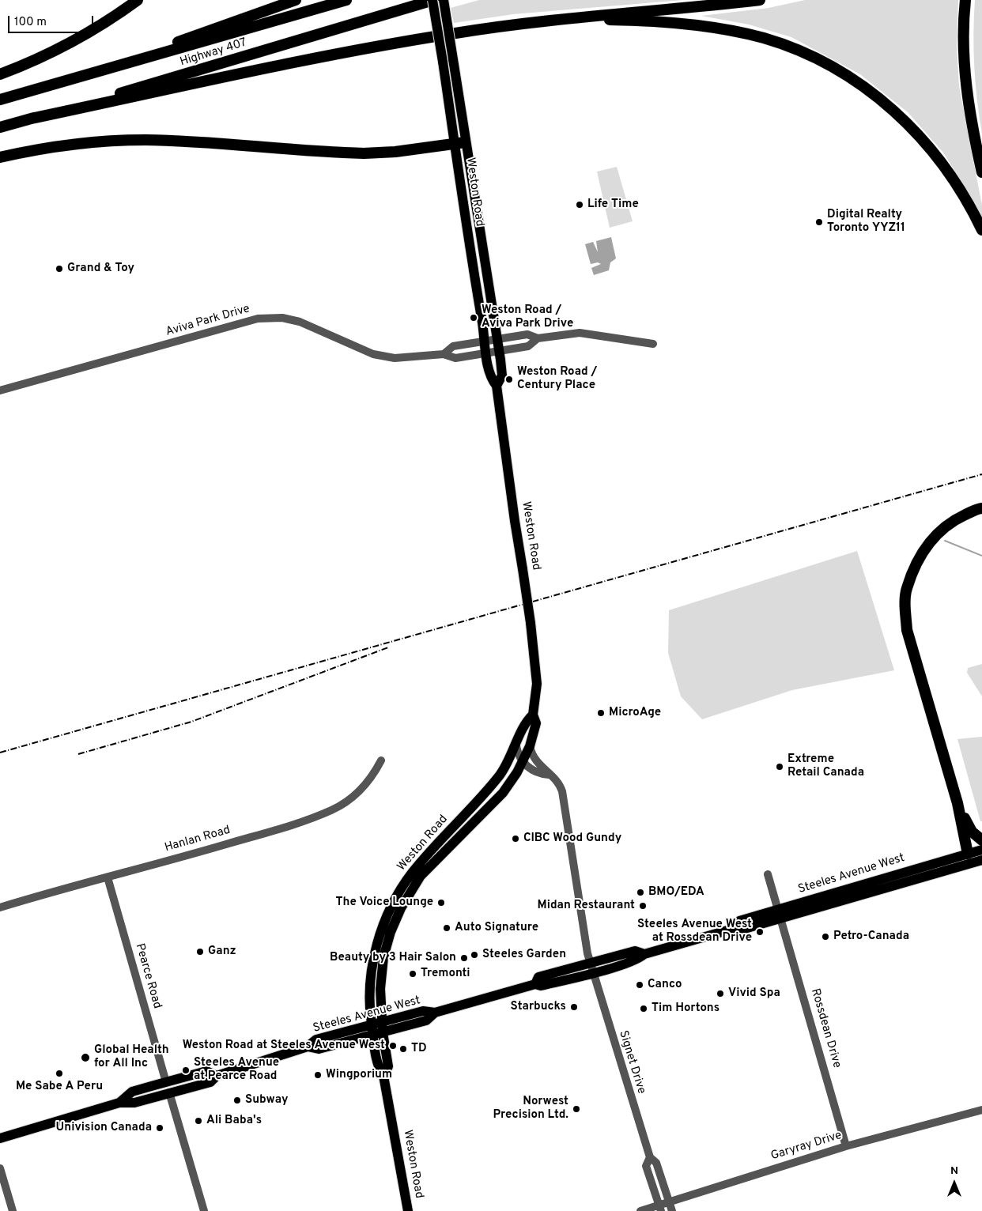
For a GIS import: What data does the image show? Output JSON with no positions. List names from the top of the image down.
{
  "streets": {
    "highway": ["Highway 407"],
    "main road": ["Weston Road", "Steeles Avenue West"],
    "street": [
      "Aviva Park Drive",
      "Hanlan Road",
      "Pearce Road",
      "Rossdean Drive",
      "Signet Drive",
      "Garyray Drive"
    ]
  },
  "crossings": [
    ["Highway 407", "Weston Road"],
    ["Weston Road", "Aviva Park Drive"],
    ["Weston Road", "Steeles Avenue West"],
    ["Weston Road", "Signet Drive"],
    ["Hanlan Road", "Pearce Road"],
    ["Steeles Avenue West", "Pearce Road"],
    ["Steeles Avenue West", "Rossdean Drive"],
    ["Steeles Avenue West", "Signet Drive"],
    ["Rossdean Drive", "Garyray Drive"],
    ["Signet Drive", "Garyray Drive"]
  ],
  "places": [
    "Life Time",
    "Digital Realty Toronto YYZ11",
    "Grand & Toy",
    "Weston Road / Aviva Park Drive",
    "Weston Road / Century Place",
    "MicroAge",
    "Extreme Retail Canada",
    "CIBC Wood Gundy",
    "BMO/EDA",
    "The Voice Lounge",
    "Midan Restaurant",
    "Auto Signature",
    "Steeles Avenue West at Rossdean Drive",
    "Petro-Canada",
    "Ganz",
    "Steeles Garden",
    "Beauty by 3 Hair Salon",
    "Tremonti",
    "Canco",
    "Vivid Spa",
    "Starbucks",
    "Tim Hortons",
    "Weston Road at Steeles Avenue West",
    "TD",
    "Global Health for All Inc",
    "Steeles Avenue at Pearce Road",
    "Me Sabe A Peru",
    "Wingporium",
    "Subway",
    "Norwest Precision Ltd.",
    "Ali Baba's",
    "Univision Canada"
  ],
  "scale_bar": "100 m",
  "north": "top"
}
